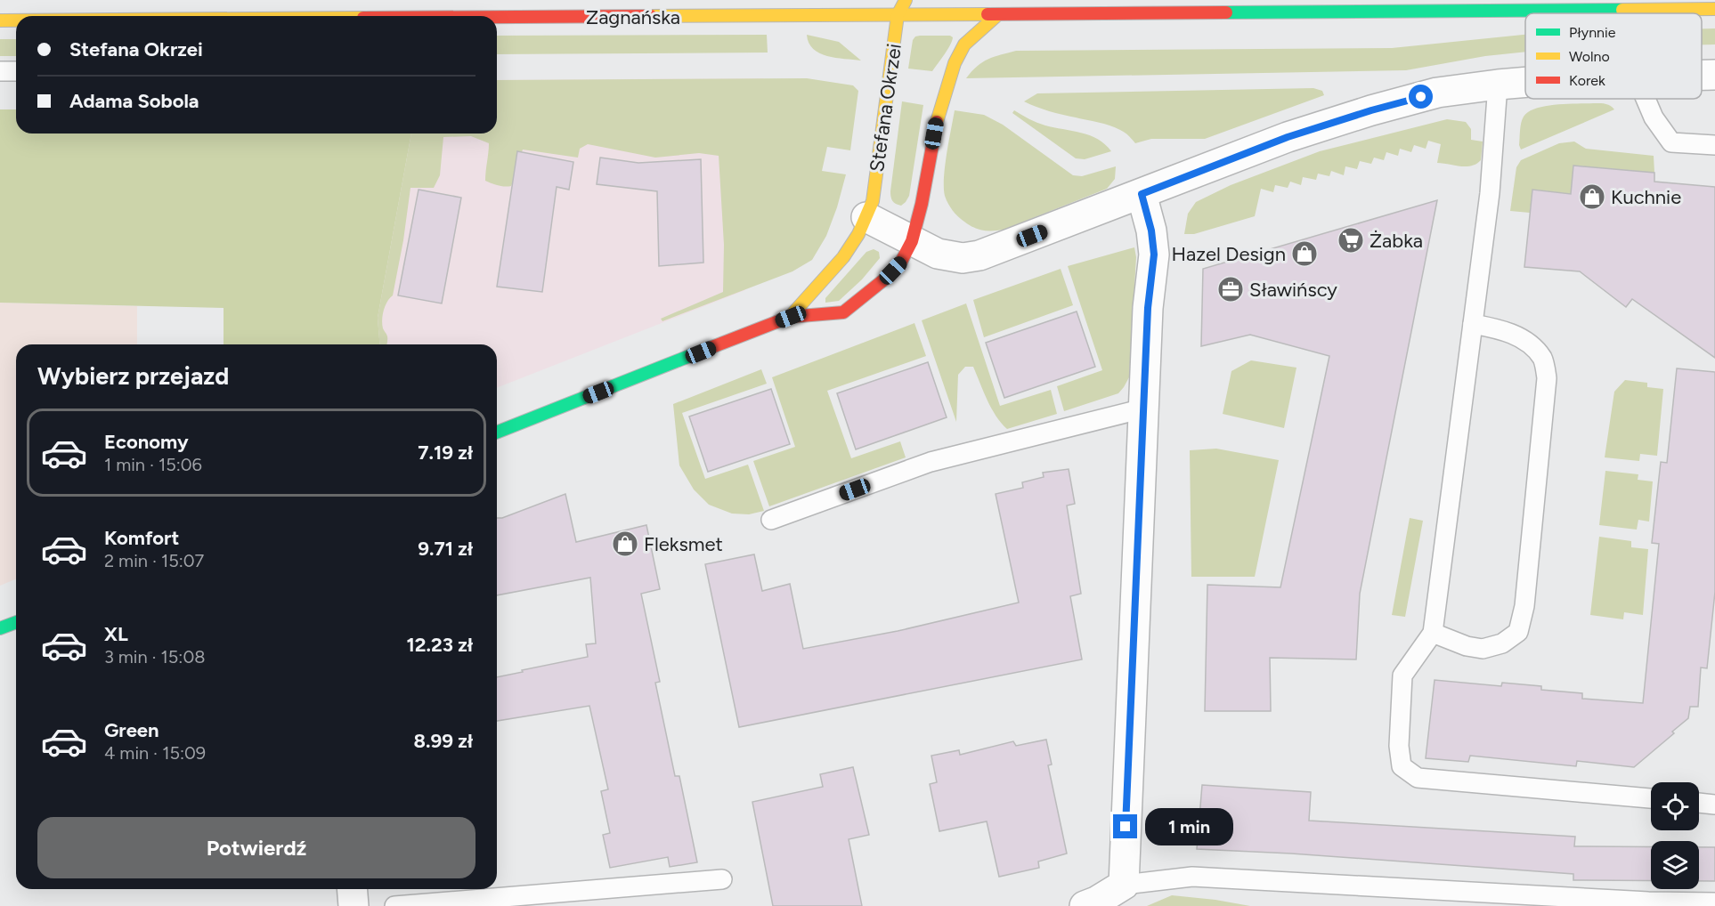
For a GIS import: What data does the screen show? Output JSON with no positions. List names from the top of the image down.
{
  "streets": {
    "main road": ["Zagnańska", "Stefana Okrzei"]
  },
  "crossings": [
    ["Zagnańska", "Stefana Okrzei"]
  ],
  "places": {
    "shop": ["Kuchnie", "Hazel Design", "Fleksmet"],
    "supermarket": ["Żabka"],
    "office": ["Sławińscy"]
  },
  "legend": ["Płynnie", "Wolno", "Korek"],
  "page": {
    "banner": ["Stefana Okrzei", "Adama Sobola"],
    "heading": "Wybierz przejazd",
    "list": [
      {
        "name": "Economy",
        "note": "1 min · 15:06",
        "value": "7.19 zł"
      },
      {
        "name": "Komfort",
        "note": "2 min · 15:07",
        "value": "9.71 zł"
      },
      {
        "name": "XL",
        "note": "3 min · 15:08",
        "value": "12.23 zł"
      },
      {
        "name": "Green",
        "note": "4 min · 15:09",
        "value": "8.99 zł"
      }
    ],
    "buttons": "Potwierdź",
    "bubble": "1 min"
  }
}
